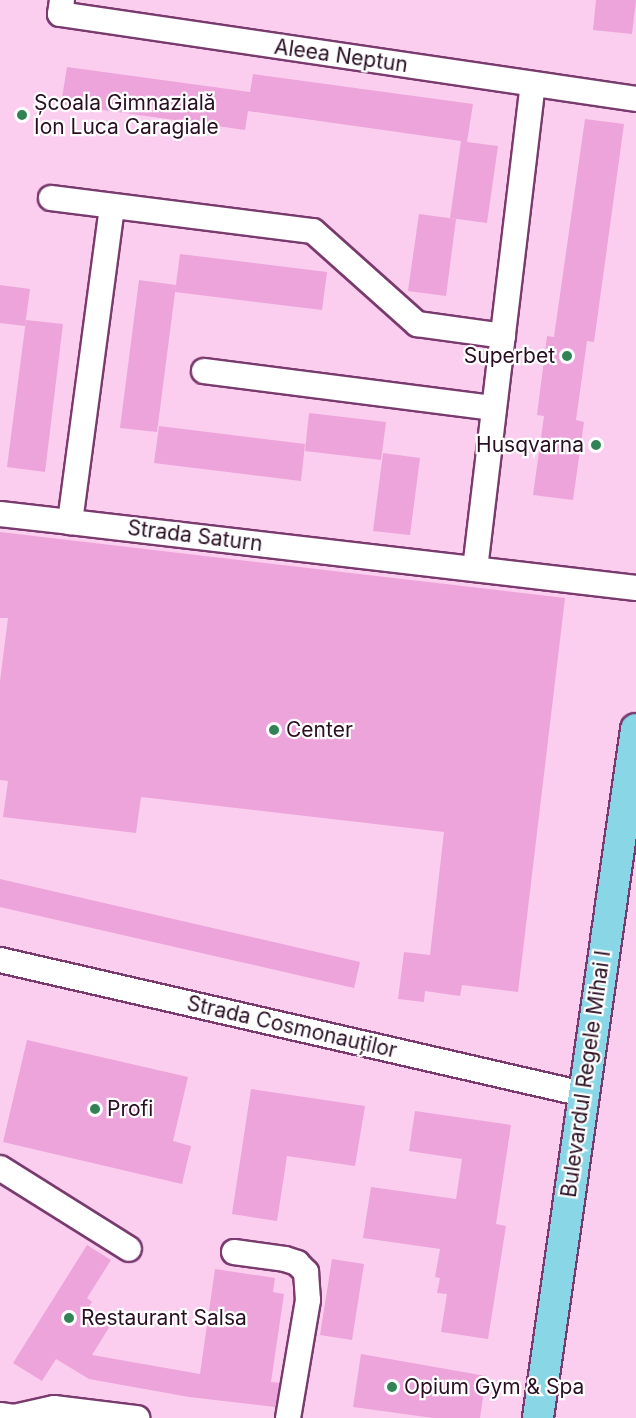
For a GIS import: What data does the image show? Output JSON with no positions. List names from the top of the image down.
{
  "streets": {
    "main road": ["Bulevardul Regele Mihai I"],
    "street": ["Aleea Neptun", "Strada Saturn", "Strada Cosmonauților"]
  },
  "crossings": [
    ["Strada Cosmonauților", "Bulevardul Regele Mihai I"]
  ],
  "places": [
    "Școala Gimnazială Ion Luca Caragiale",
    "Superbet",
    "Husqvarna",
    "Center",
    "Profi",
    "Restaurant Salsa",
    "Opium Gym & Spa"
  ]
}
